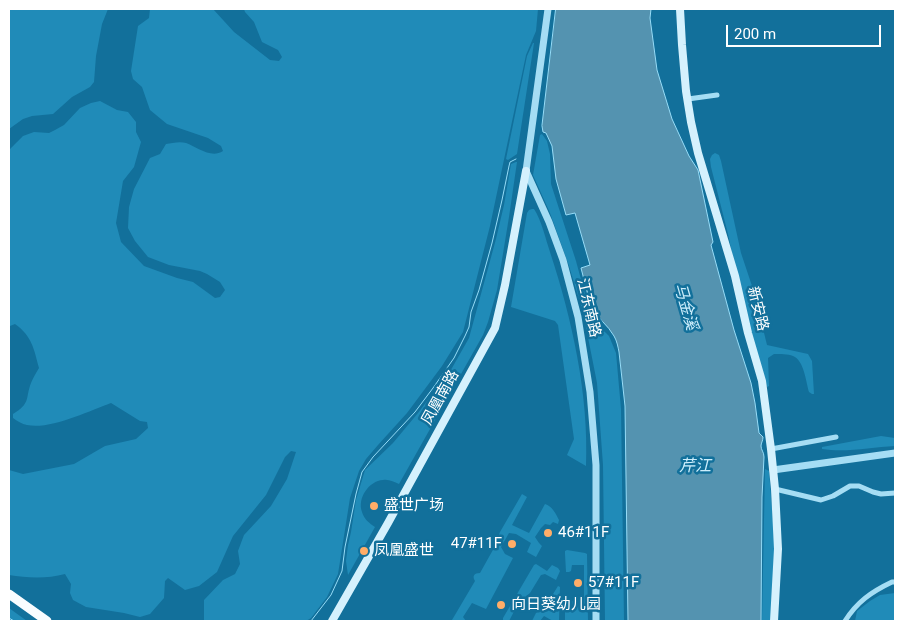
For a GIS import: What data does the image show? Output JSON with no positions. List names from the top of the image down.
{
  "streets": {
    "main road": ["新安路", "凤凰南路"],
    "street": ["江东南路"]
  },
  "crossings": [
    ["江东南路", "凤凰南路"]
  ],
  "water": ["马金溪", "芹江"],
  "places": [
    "盛世广场",
    "46#11F",
    "47#11F",
    "凤凰盛世",
    "57#11F",
    "向日葵幼儿园"
  ],
  "scale_bar": "200 m"
}
